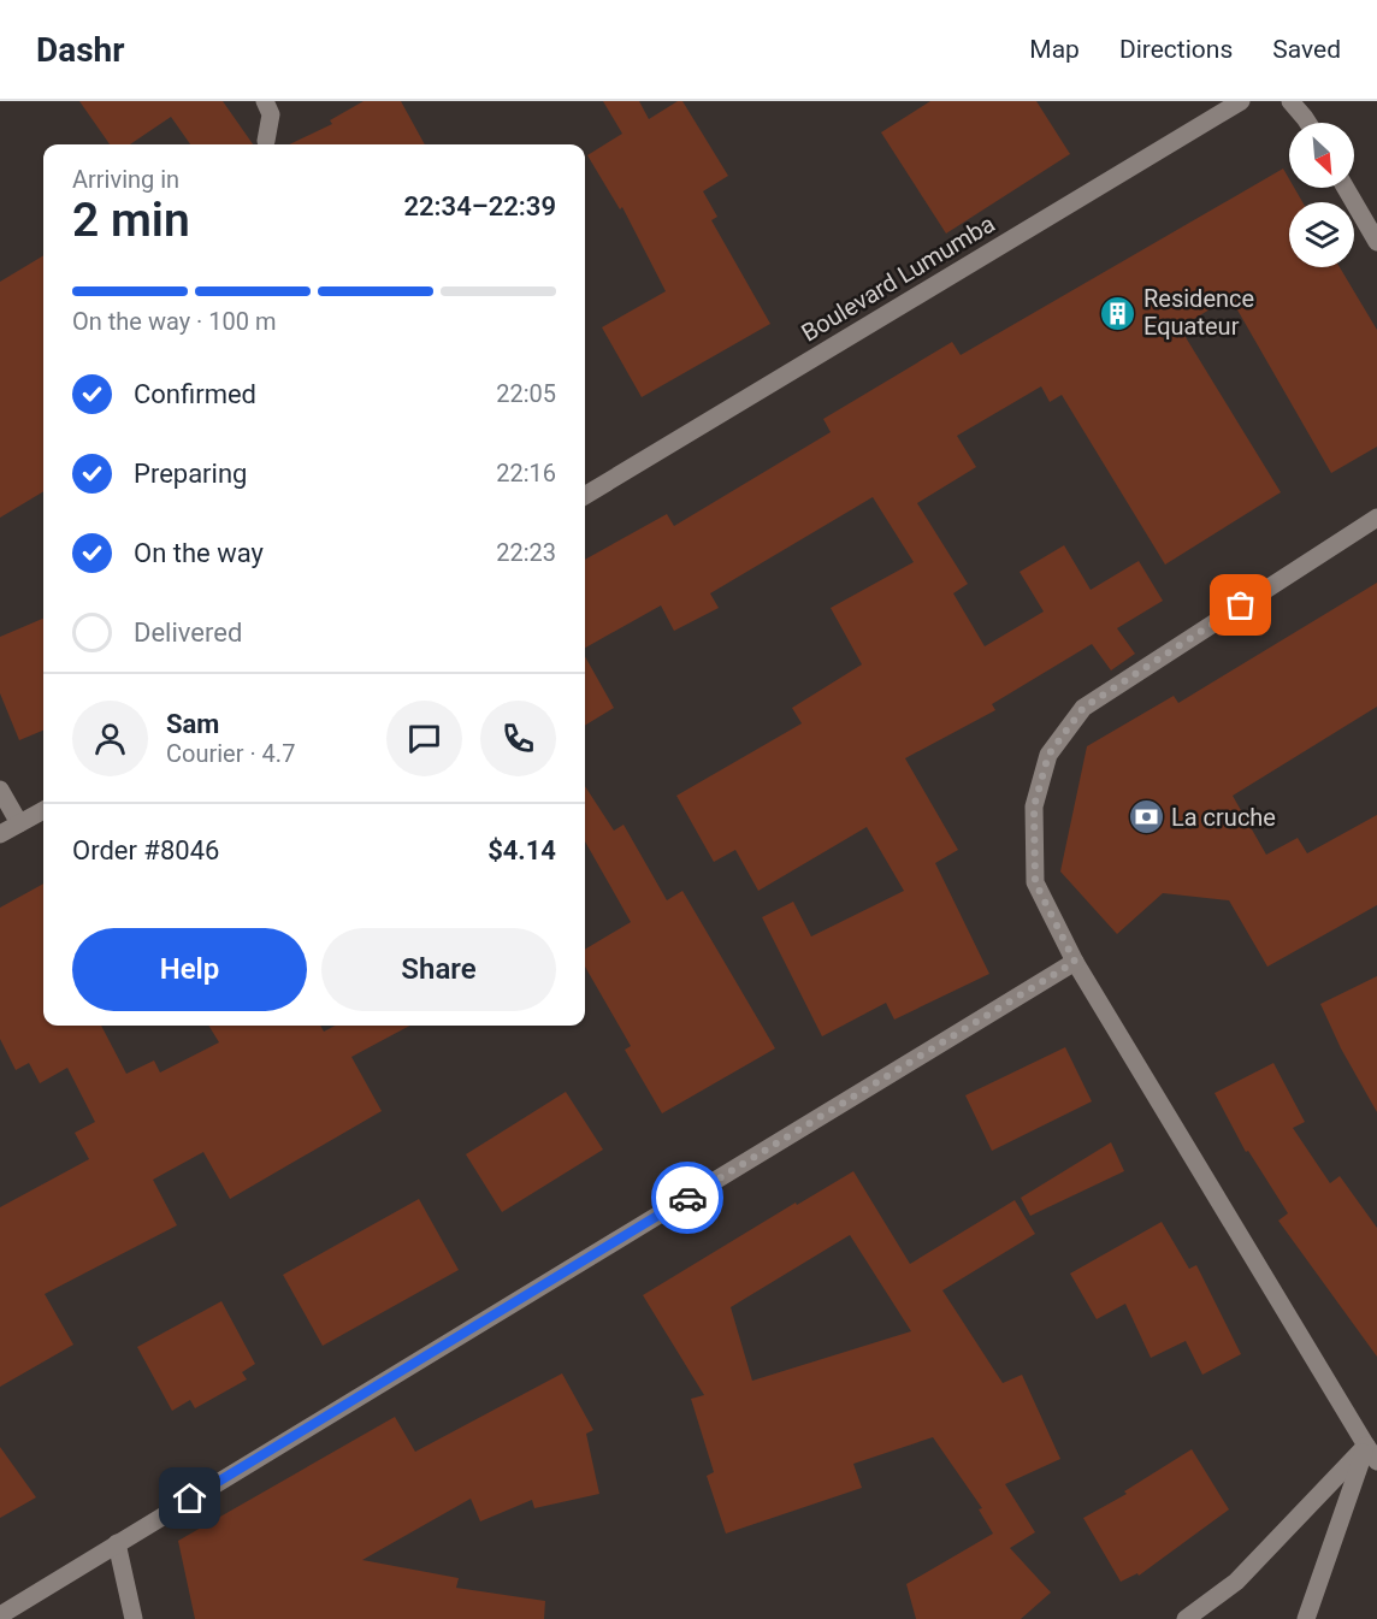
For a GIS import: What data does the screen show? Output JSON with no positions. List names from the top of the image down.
{
  "streets": {
    "street": ["Boulevard Lumumba"]
  },
  "places": {
    "building": ["Residence Equateur"],
    "bank": ["La cruche"]
  },
  "north": "bottom right",
  "page": {
    "header": "Dashr",
    "nav": ["Map", "Directions", "Saved"],
    "heading": ["2 min", "Arriving in", "22:34–22:39"],
    "panel": [
      "Sam",
      "Courier · 4.7",
      "Order #8046",
      "$4.14"
    ],
    "bar": "On the way · 100 m",
    "list": [
      ["Confirmed", "22:05"],
      ["Preparing", "22:16"],
      ["On the way", "22:23"],
      "Delivered"
    ],
    "buttons": ["Help", "Share"]
  }
}
